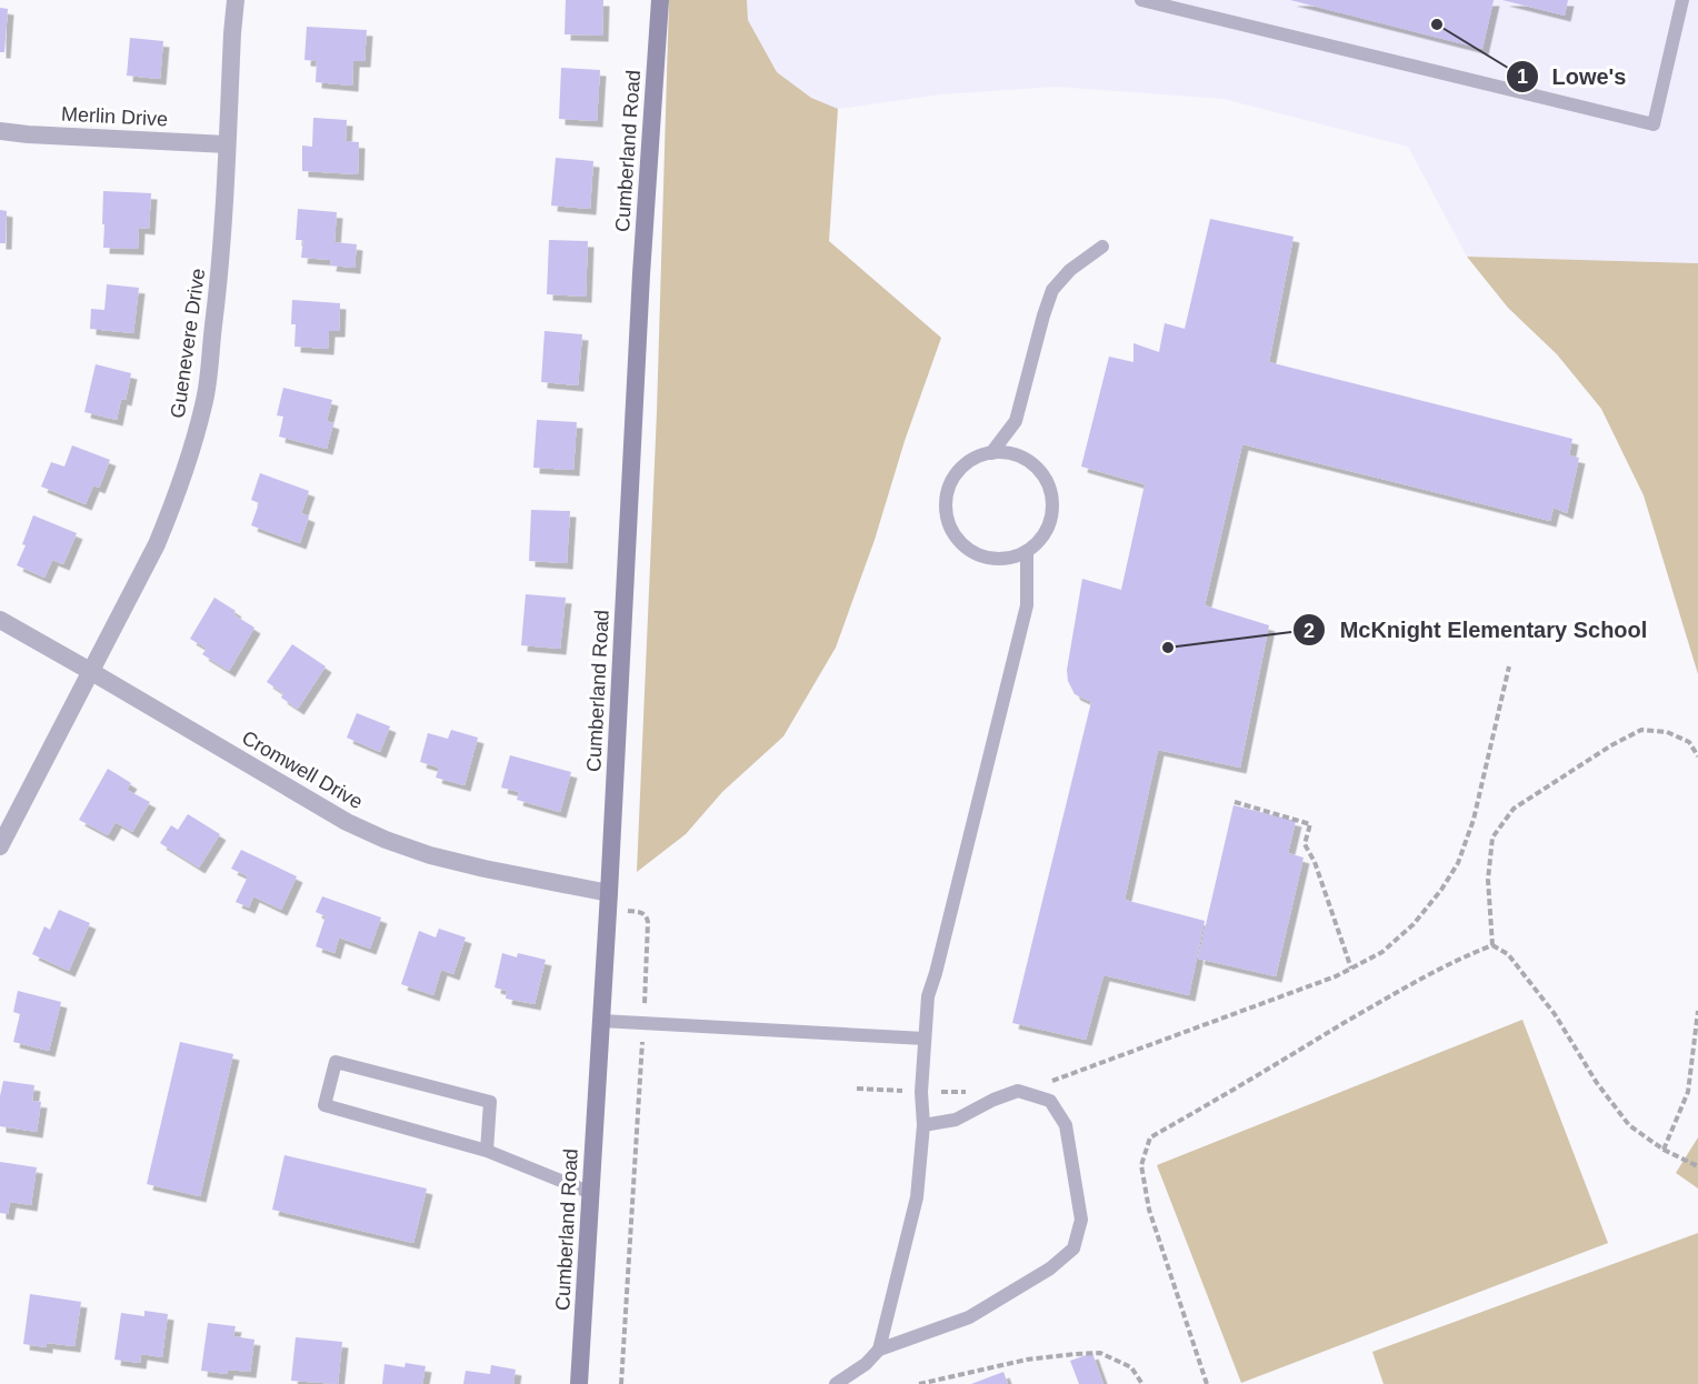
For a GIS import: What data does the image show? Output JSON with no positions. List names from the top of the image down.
{
  "streets": {
    "main road": ["Cumberland Road"],
    "street": ["Merlin Drive", "Guenevere Drive", "Cromwell Drive"]
  },
  "crossings": [
    ["Merlin Drive", "Guenevere Drive"],
    ["Cumberland Road", "Cromwell Drive"],
    ["Guenevere Drive", "Cromwell Drive"]
  ],
  "places": ["Lowe's", "McKnight Elementary School"]
}
